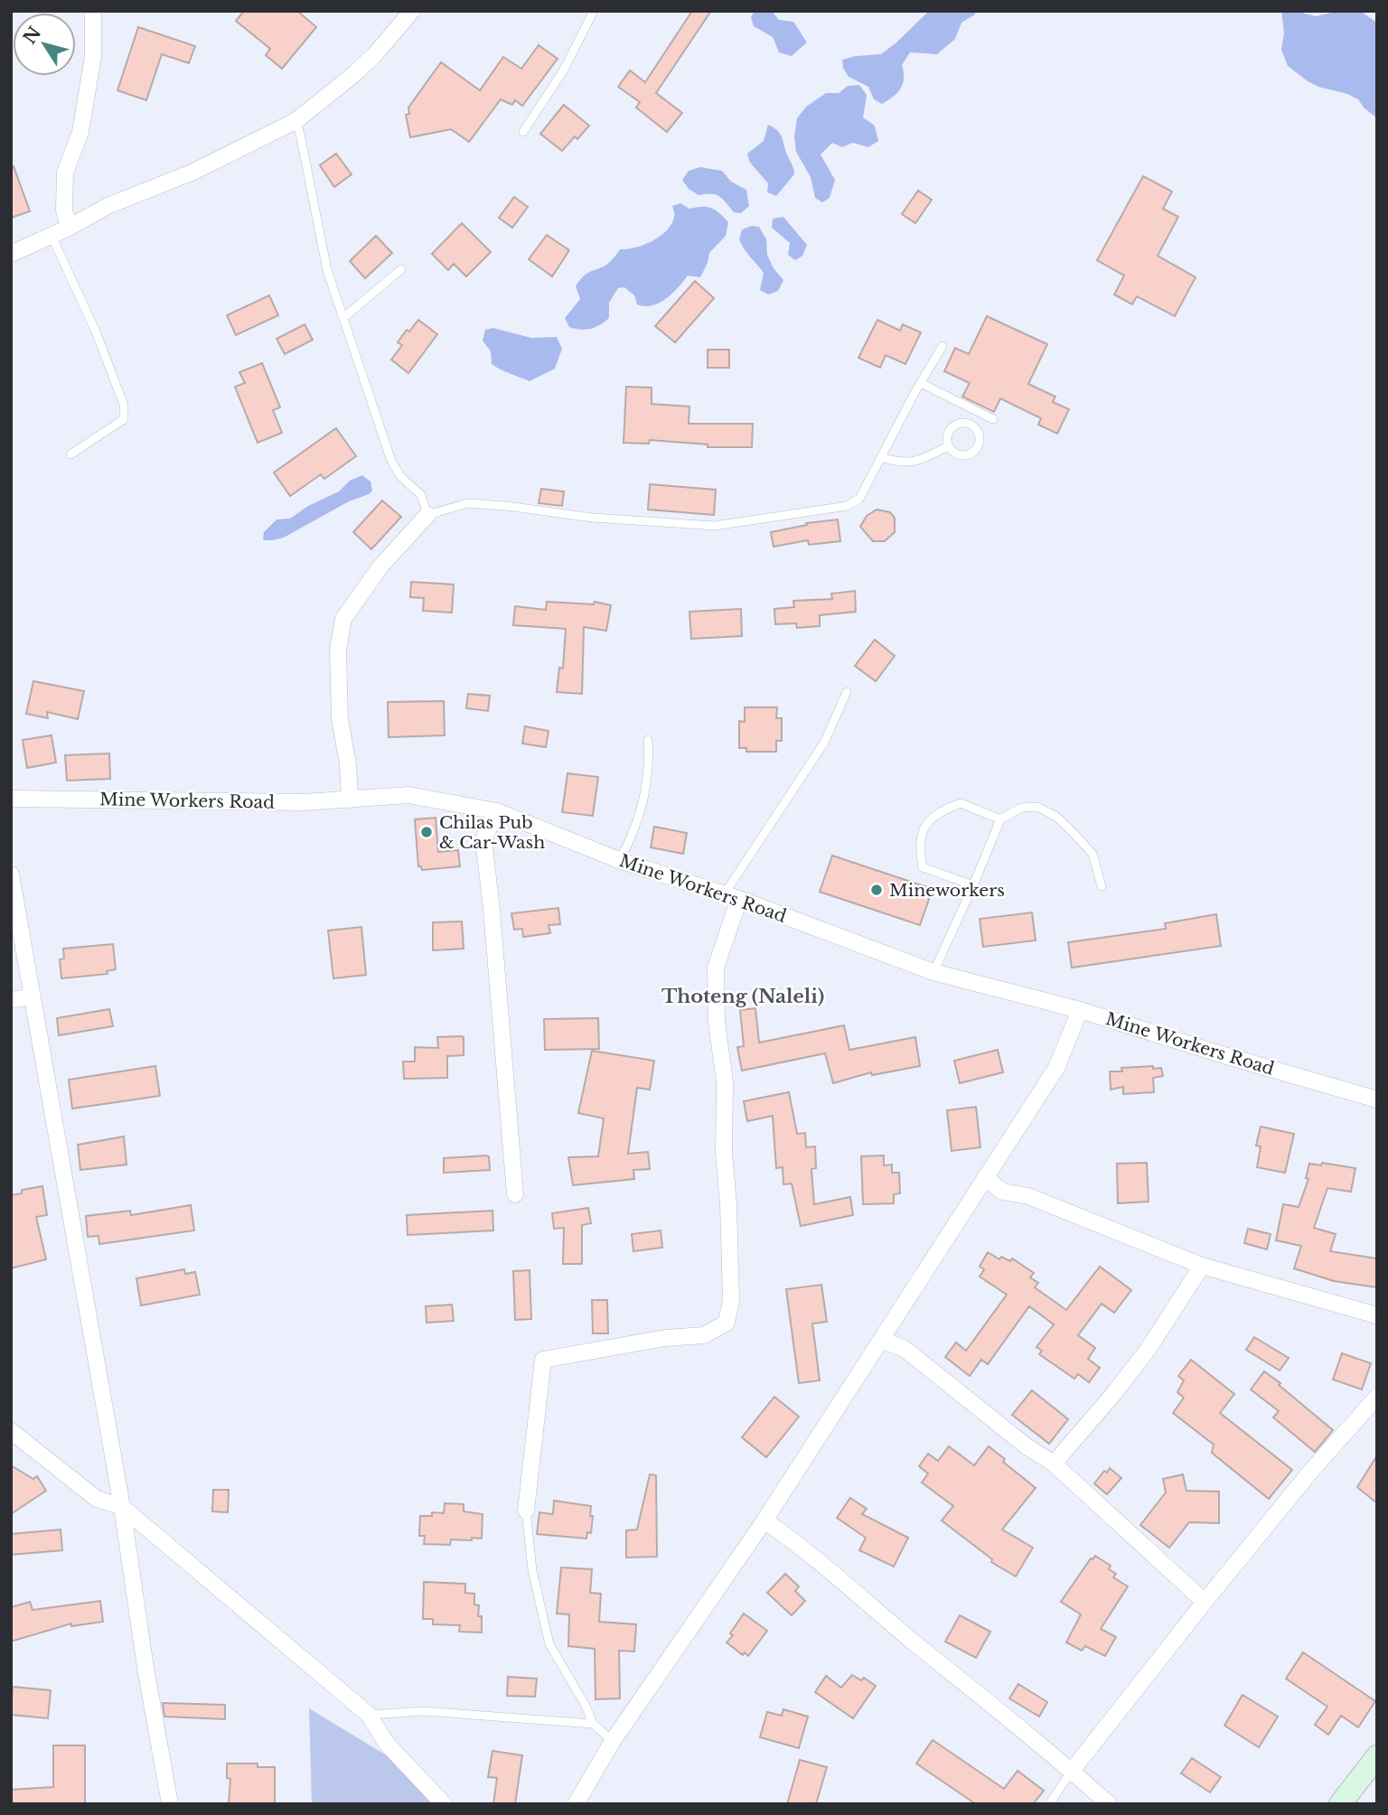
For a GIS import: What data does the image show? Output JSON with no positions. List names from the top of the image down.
{
  "streets": {
    "street": ["Mine Workers Road"]
  },
  "districts": ["Thoteng (Naleli)"],
  "places": ["Chilas Pub & Car-Wash", "Mineworkers"],
  "north": "top left"
}
